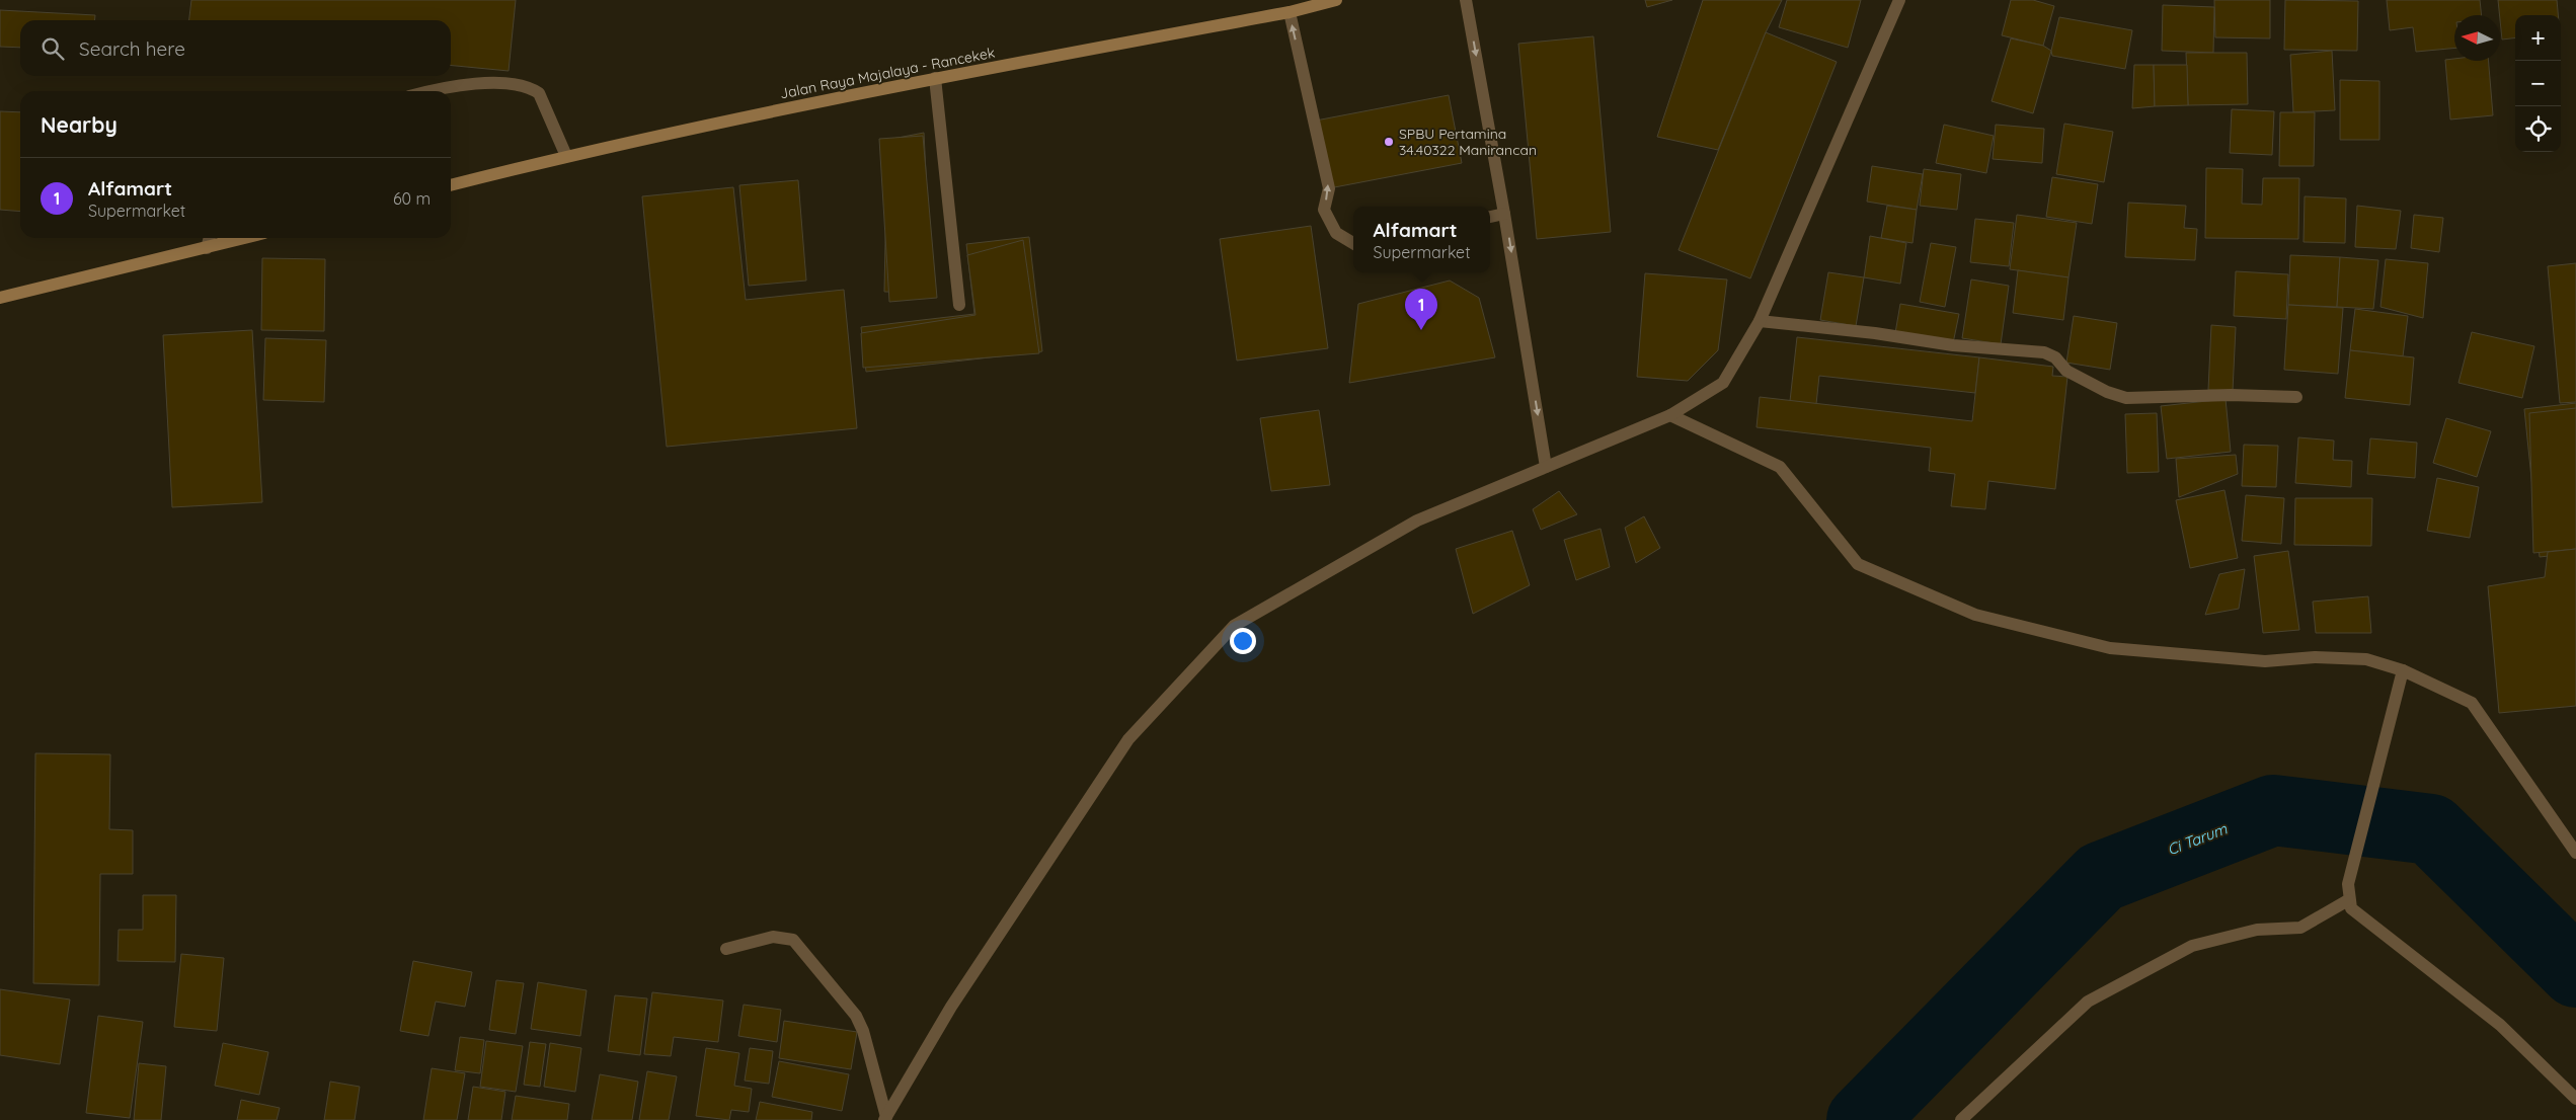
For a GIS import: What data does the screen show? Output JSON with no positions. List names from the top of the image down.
{
  "streets": {
    "main road": ["Jalan Raya Majalaya - Rancekek"]
  },
  "water": ["Ci Tarum"],
  "places": ["SPBU Pertamina 34.40322 Manirancan"],
  "north": "left",
  "page": {
    "map_buttons": ["+", "−"],
    "search": "Search here",
    "heading": "Nearby",
    "list": [
      {
        "mark": "1",
        "name": "Alfamart",
        "note": "Supermarket",
        "value": "60 m"
      }
    ],
    "popup": ["Alfamart", "Supermarket"],
    "pins": "1"
  }
}
